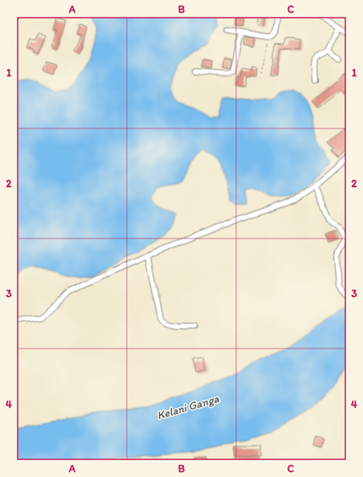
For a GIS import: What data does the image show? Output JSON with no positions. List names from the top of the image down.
{
  "water": ["Kelani Ganga"],
  "grid": {
    "columns": ["A", "B", "C"],
    "rows": [
      "1",
      "2",
      "3",
      "4"
    ]
  }
}
